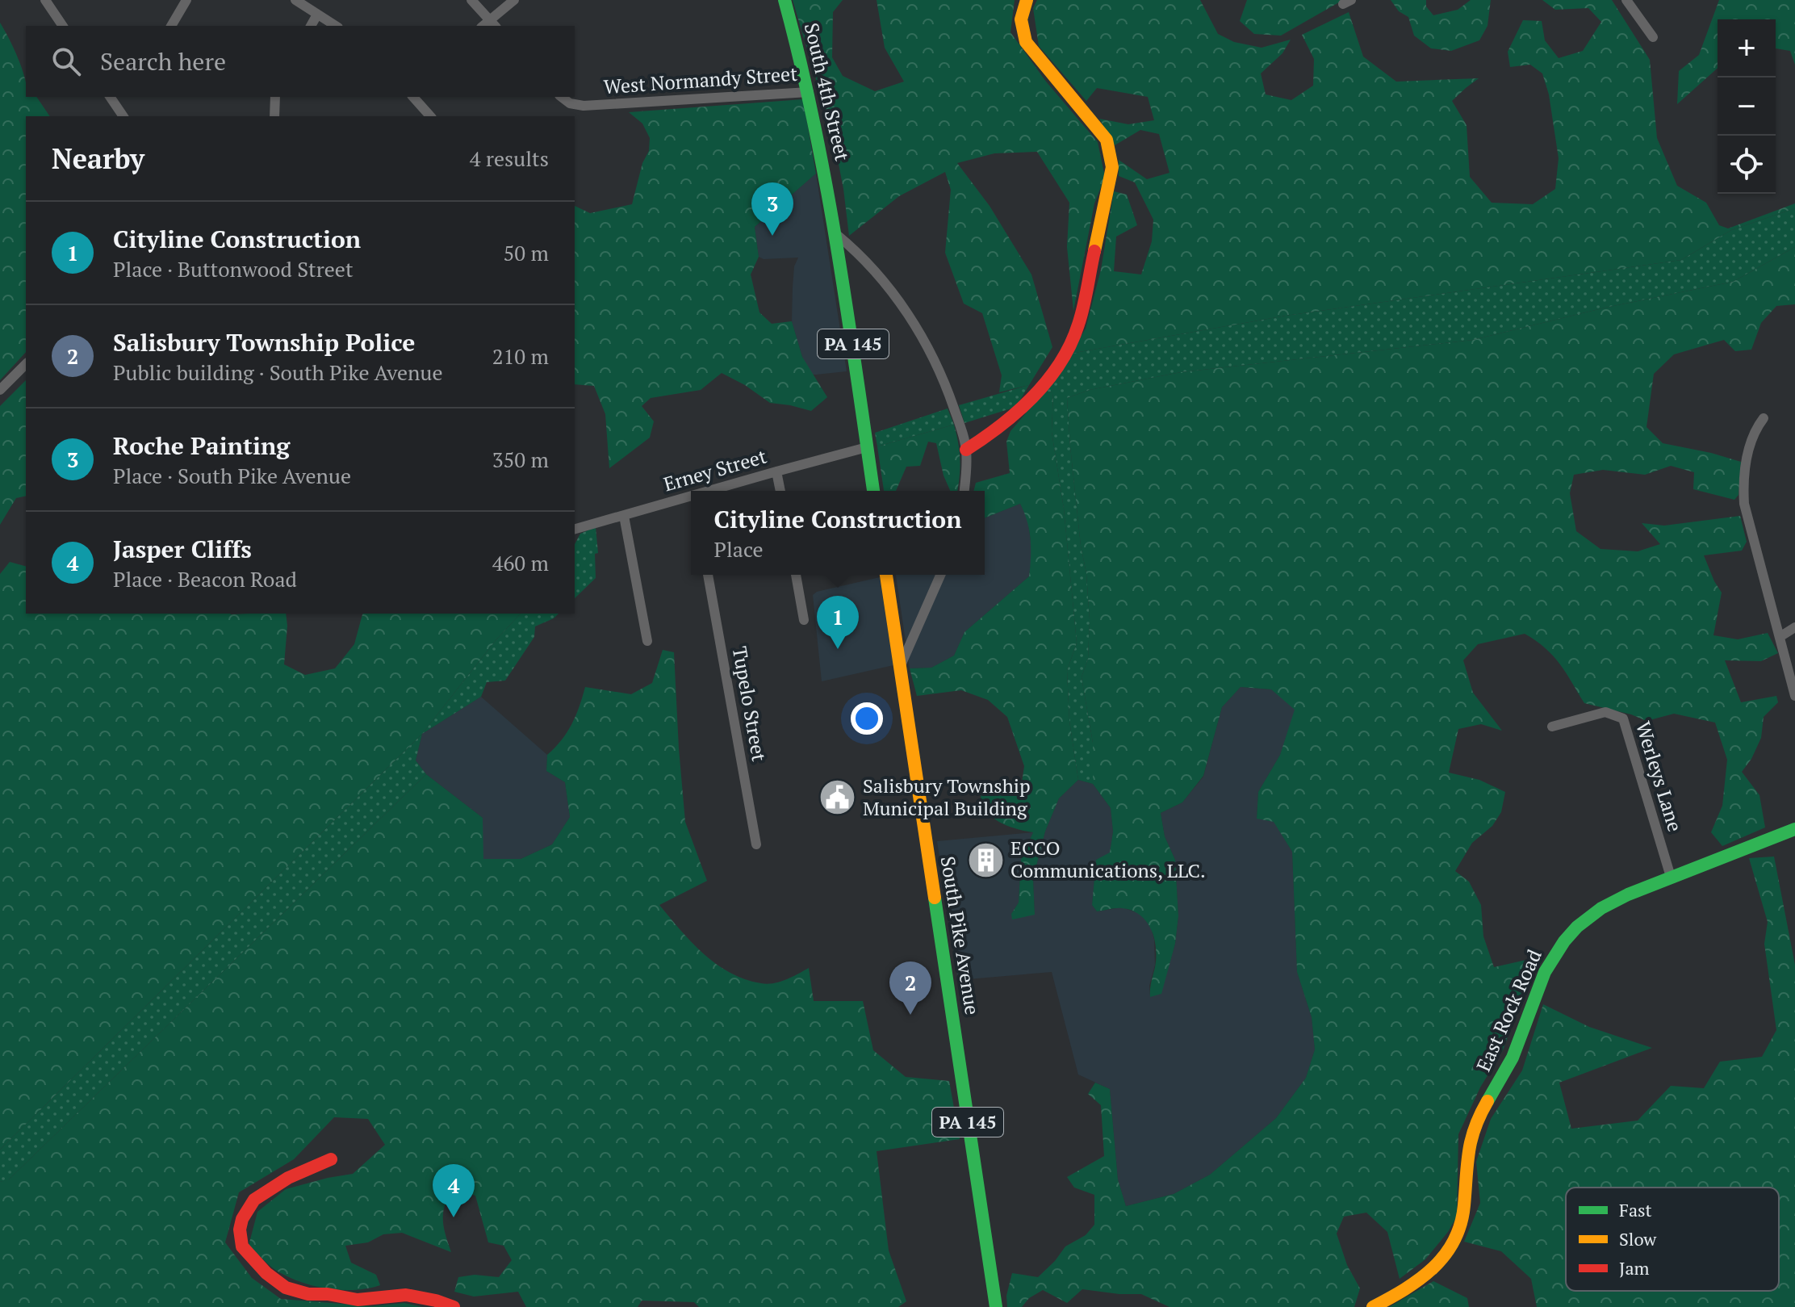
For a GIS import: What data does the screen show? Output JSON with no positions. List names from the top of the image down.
{
  "streets": {
    "street": [
      "West Normandy Street",
      "South 4th Street",
      "PA 145",
      "Erney Street",
      "Tupelo Street",
      "Werleys Lane",
      "South Pike Avenue",
      "East Rock Road"
    ]
  },
  "crossings": [
    ["West Normandy Street", "South 4th Street"],
    ["South 4th Street", "PA 145"],
    ["PA 145", "Erney Street"],
    ["Werleys Lane", "East Rock Road"]
  ],
  "places": {
    "public building": ["Salisbury Township Municipal Building"],
    "building": ["ECCO Communications, LLC."]
  },
  "legend": ["Fast", "Slow", "Jam"],
  "page": {
    "map_buttons": ["+", "−"],
    "search": "Search here",
    "heading": ["Nearby", "4 results"],
    "pins": [
      "3",
      "1",
      "2",
      "4"
    ],
    "list": [
      {
        "mark": "1",
        "name": "Cityline Construction",
        "note": "Place · Buttonwood Street",
        "value": "50 m"
      },
      {
        "mark": "2",
        "name": "Salisbury Township Police",
        "note": "Public building · South Pike Avenue",
        "value": "210 m"
      },
      {
        "mark": "3",
        "name": "Roche Painting",
        "note": "Place · South Pike Avenue",
        "value": "350 m"
      },
      {
        "mark": "4",
        "name": "Jasper Cliffs",
        "note": "Place · Beacon Road",
        "value": "460 m"
      }
    ],
    "popup": ["Cityline Construction", "Place"]
  }
}
